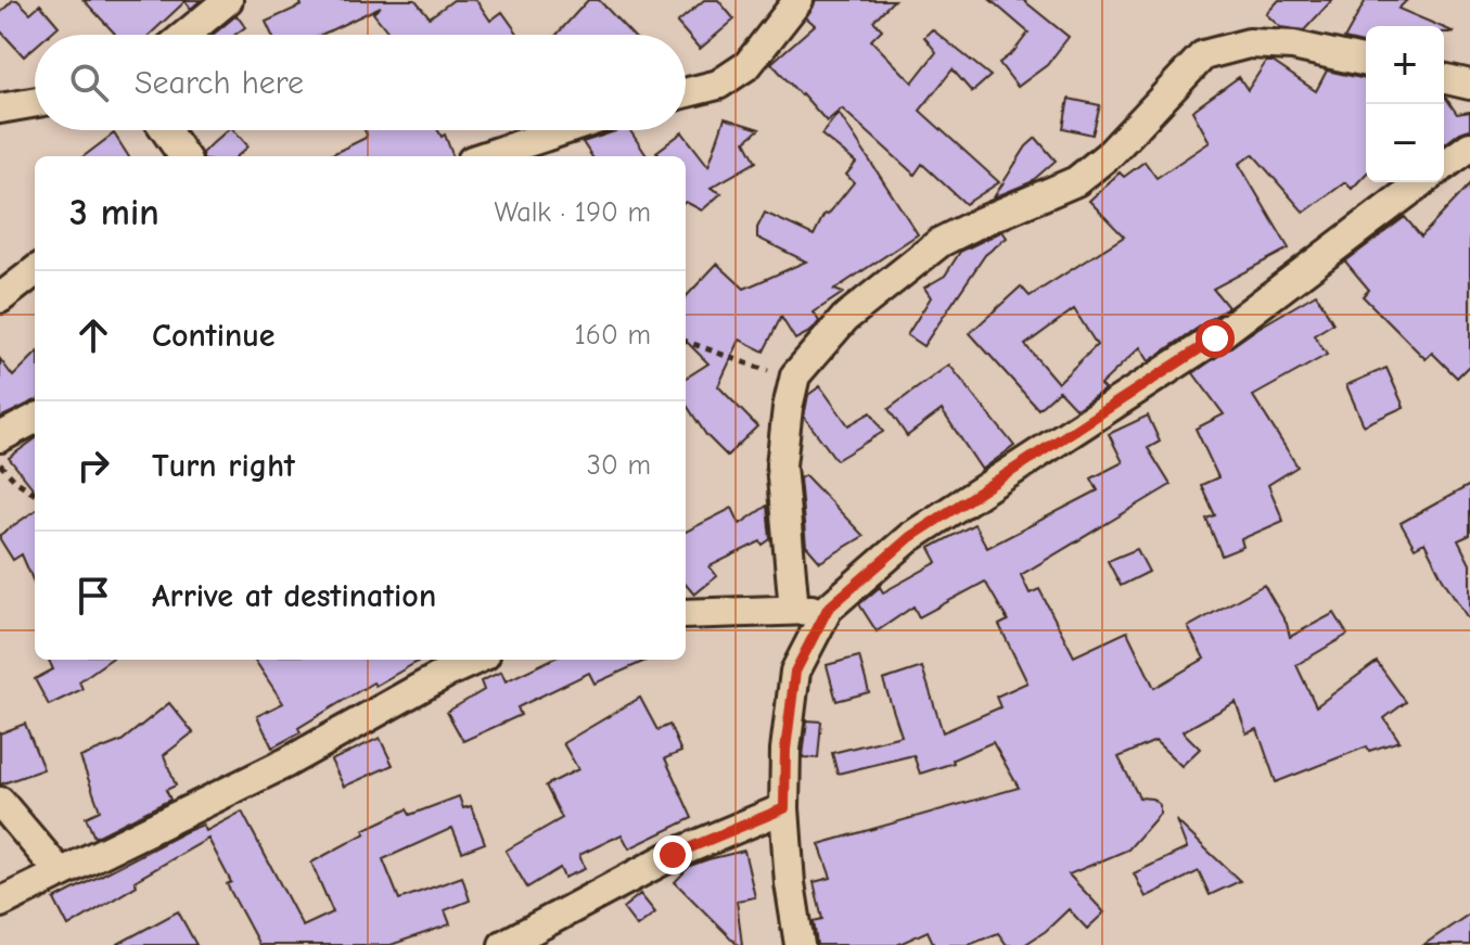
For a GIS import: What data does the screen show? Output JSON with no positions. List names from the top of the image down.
{
  "page": {
    "map_buttons": ["+", "−"],
    "search": "Search here",
    "heading": ["3 min", "Walk · 190 m"],
    "list": [
      ["Continue", "160 m"],
      ["Turn right", "30 m"],
      "Arrive at destination"
    ]
  }
}
